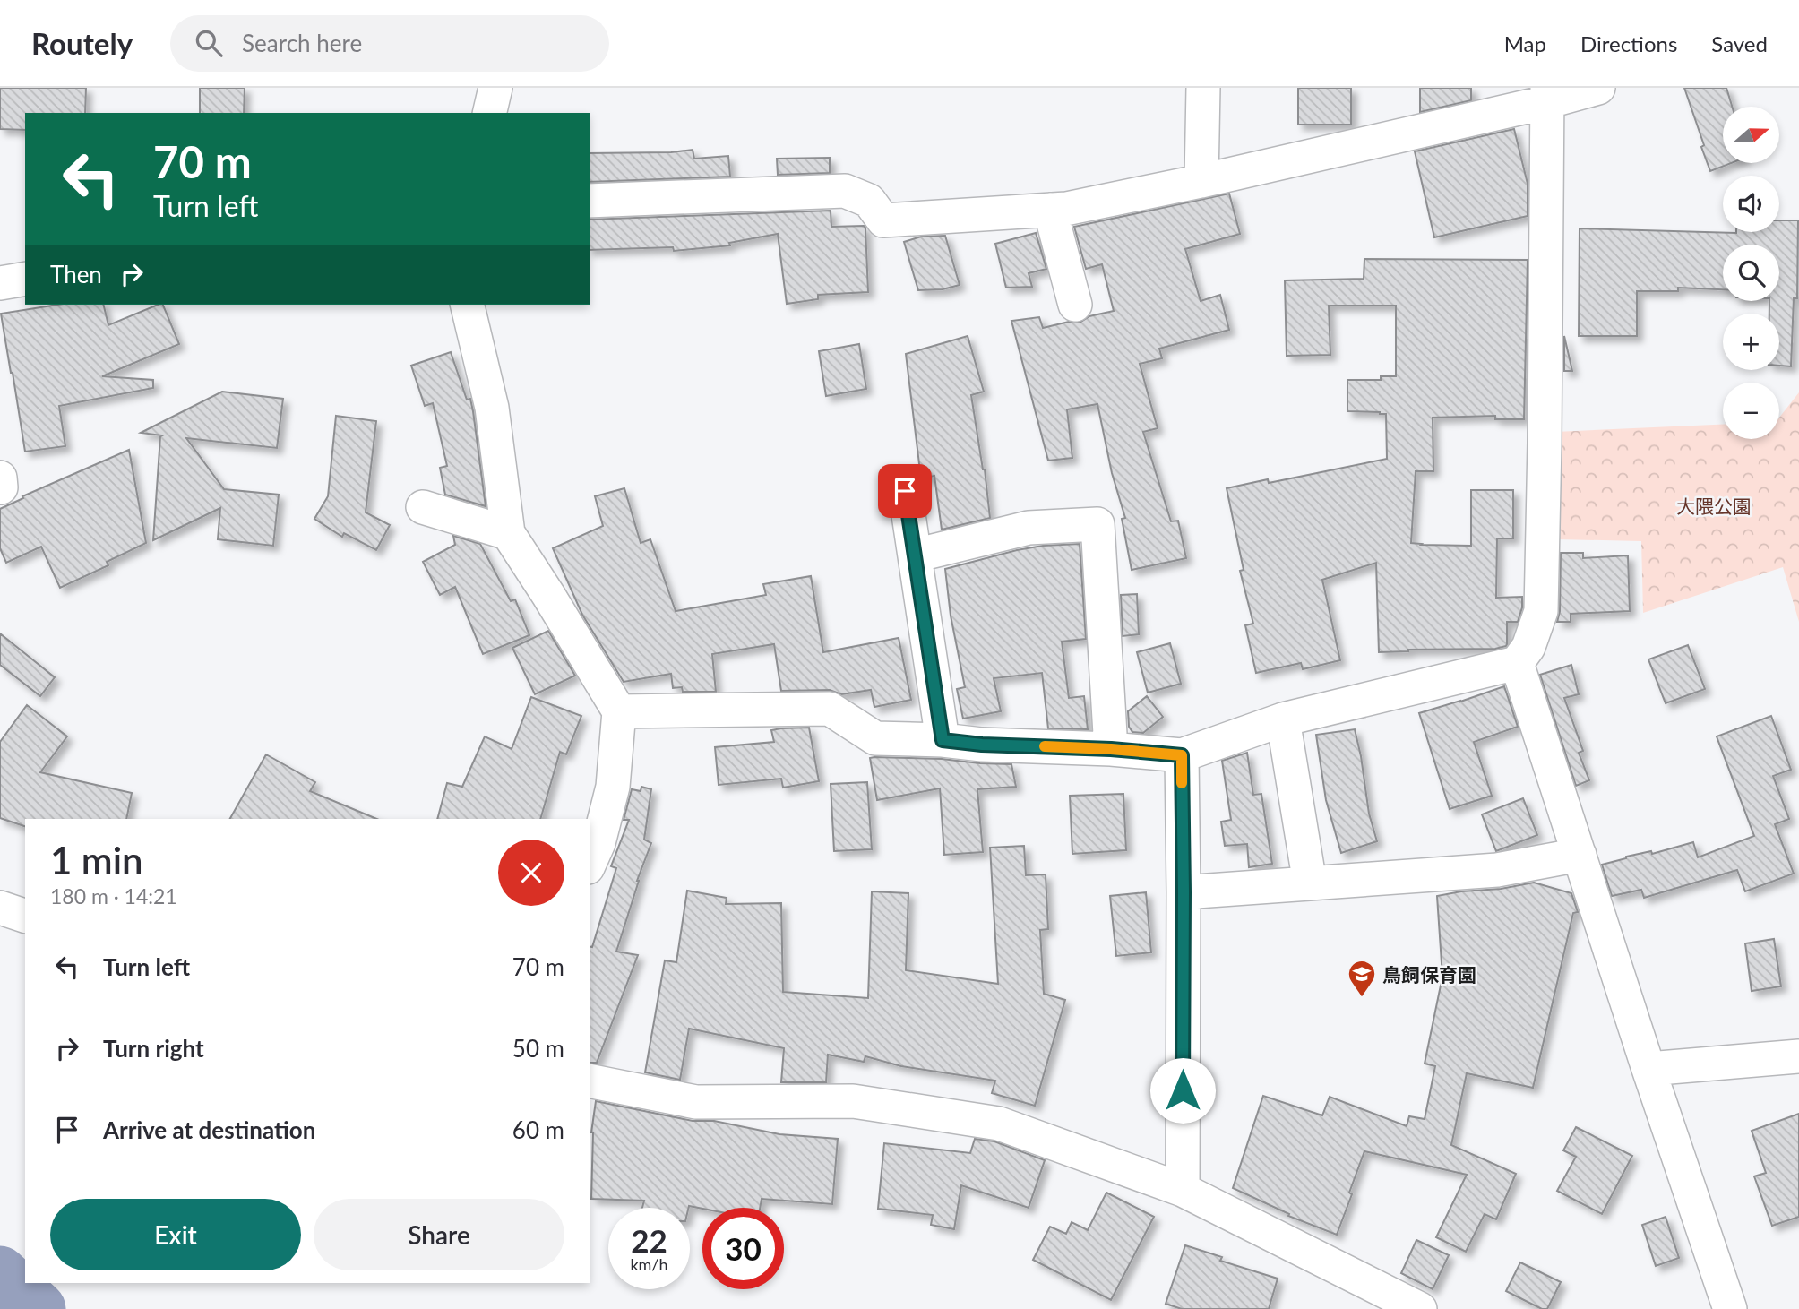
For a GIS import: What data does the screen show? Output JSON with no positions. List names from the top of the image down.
{
  "parks": ["大隈公園"],
  "places": {
    "school or university": ["鳥飼保育園"]
  },
  "north": "right",
  "page": {
    "header": "Routely",
    "search": "Search here",
    "nav": ["Map", "Directions", "Saved"],
    "map_buttons": ["+", "−"],
    "turn": ["70 m", "Turn left"],
    "then": "Then",
    "heading": ["1 min", "180 m · 14:21"],
    "list": [
      {
        "name": "Turn left",
        "value": "70 m"
      },
      {
        "name": "Turn right",
        "value": "50 m"
      },
      {
        "name": "Arrive at destination",
        "value": "60 m"
      }
    ],
    "buttons": ["Exit", "Share"],
    "speed": "22 km/h",
    "limit": "30"
  }
}
